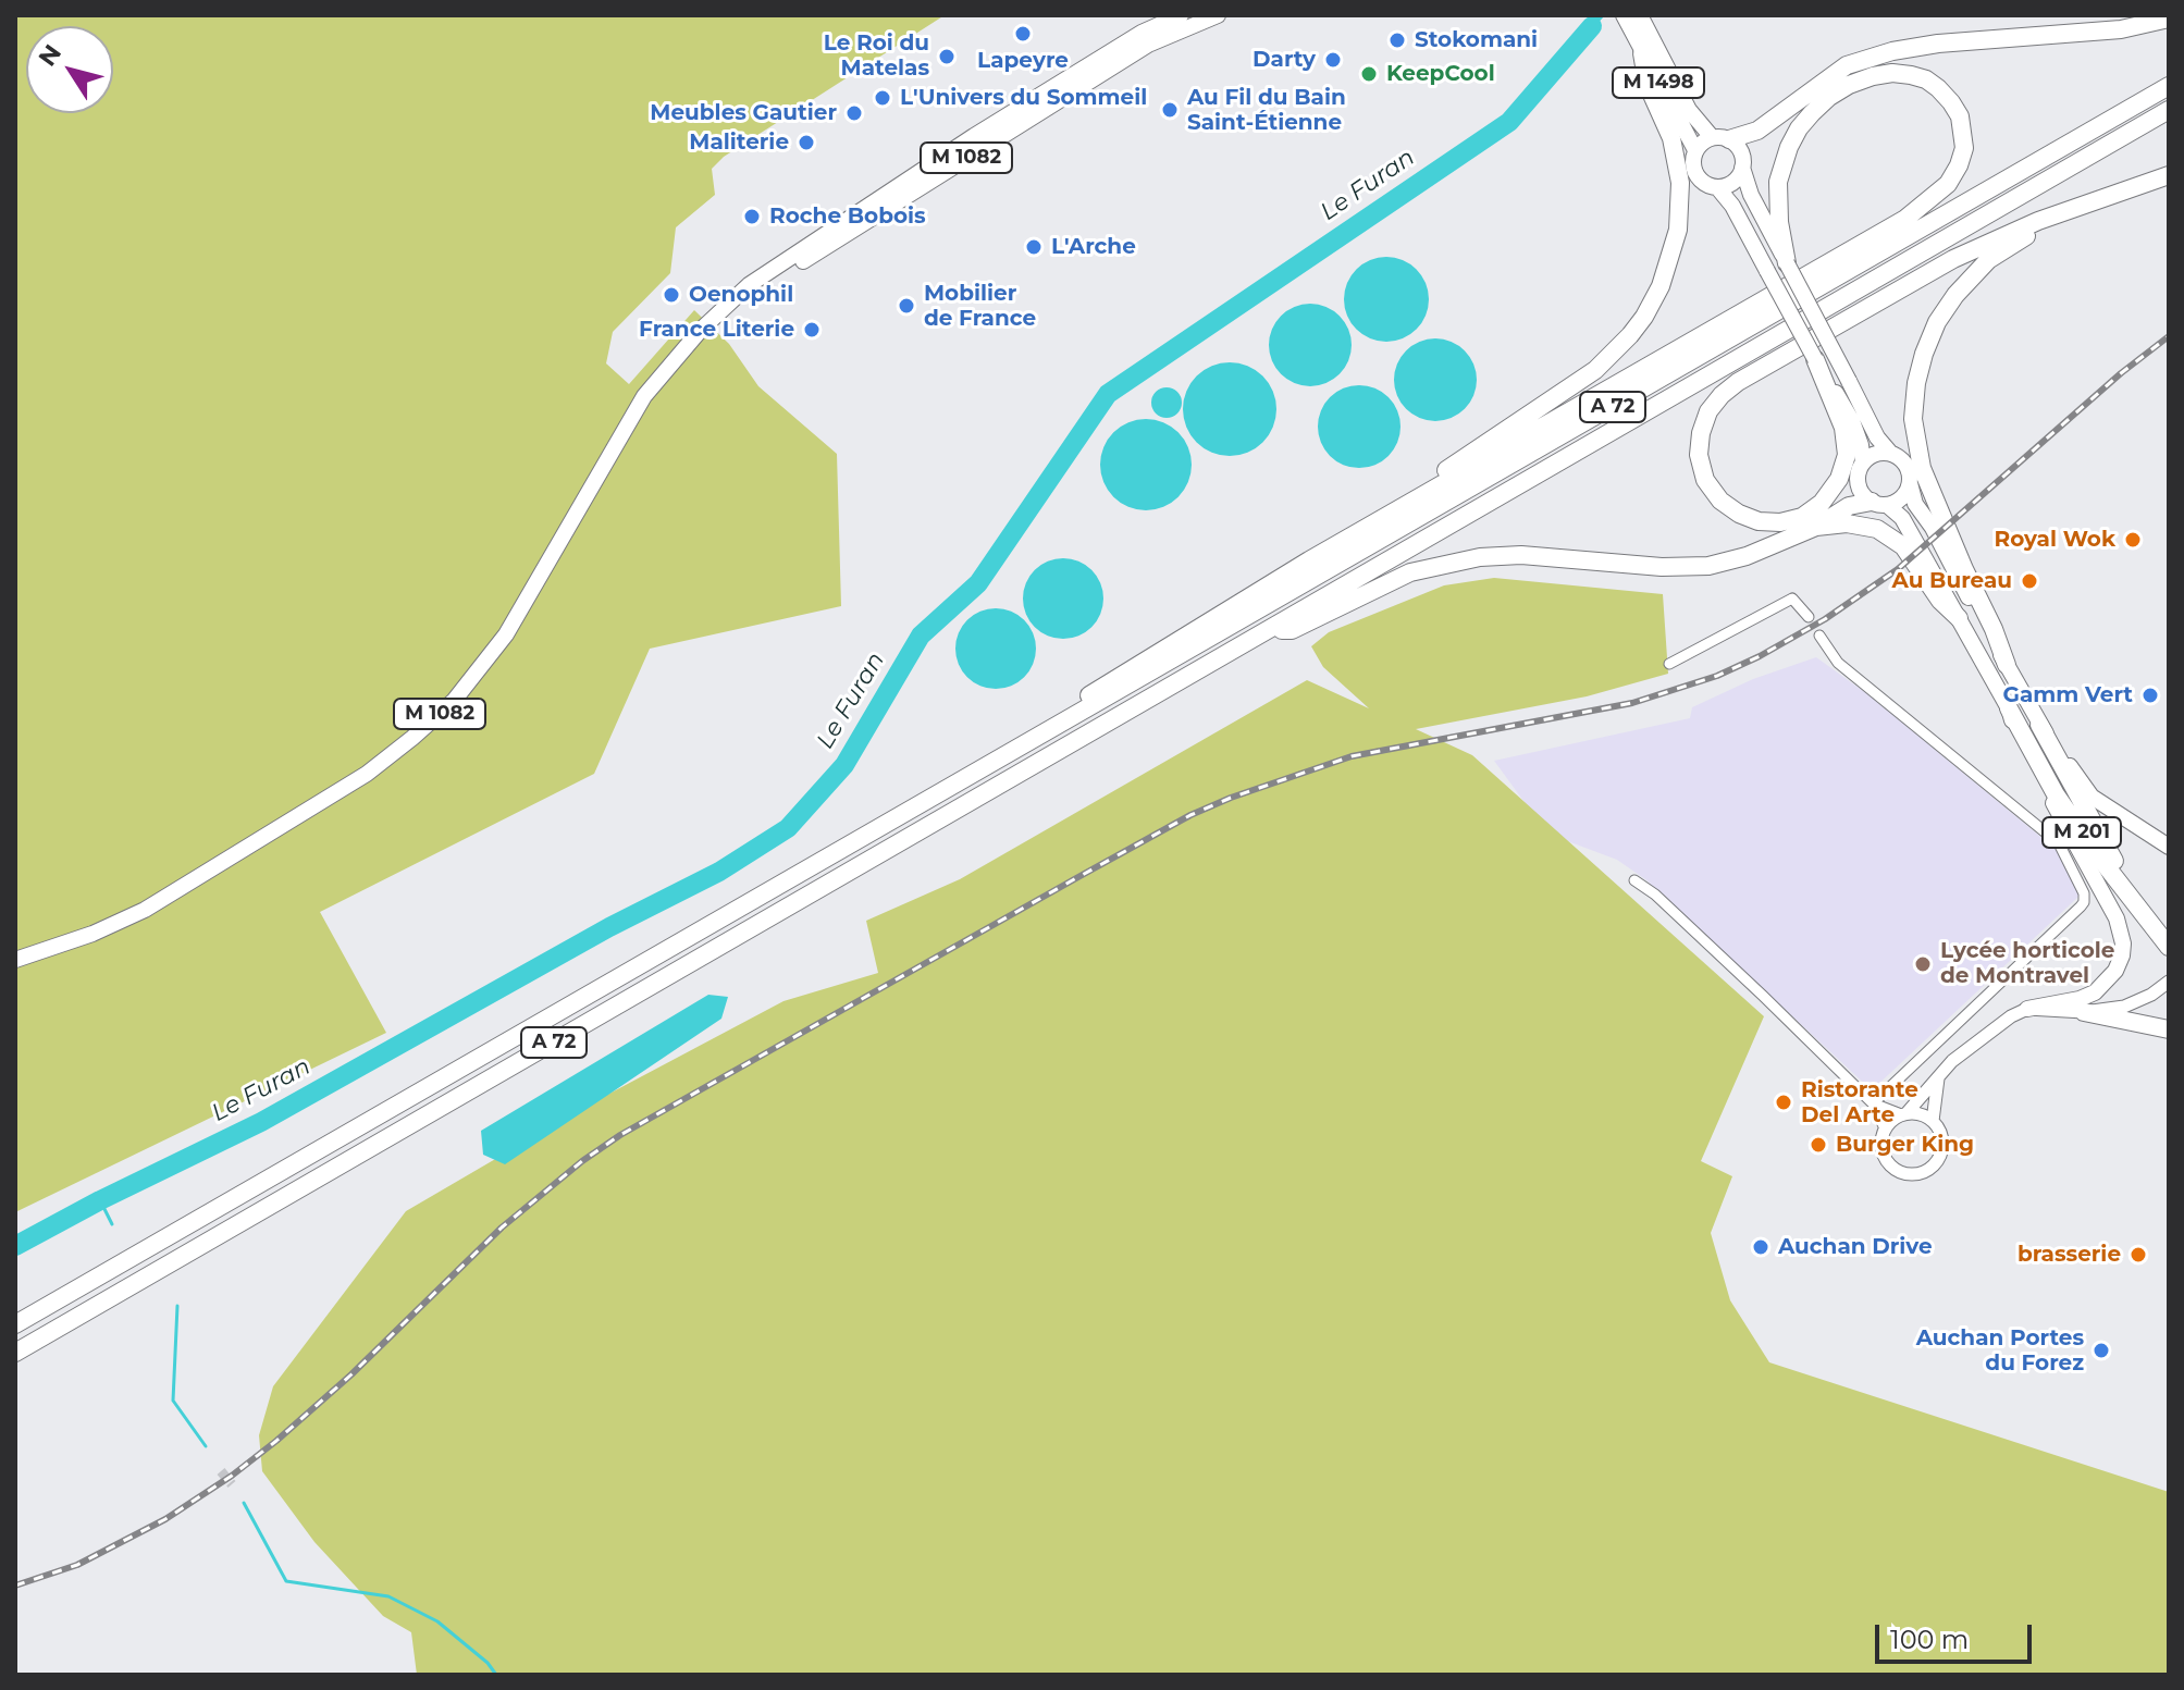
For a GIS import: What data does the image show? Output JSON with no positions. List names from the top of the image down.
{
  "streets": {
    "highway": ["A 72", "M 201"],
    "main road": ["M 1498", "M 1082"]
  },
  "water": ["Le Furan"],
  "places": [
    "Lapeyre",
    "Stokomani",
    "Le Roi du Matelas",
    "Darty",
    "KeepCool",
    "L'Univers du Sommeil",
    "Au Fil du Bain Saint-Étienne",
    "Meubles Gautier",
    "Maliterie",
    "Roche Bobois",
    "L'Arche",
    "Oenophil",
    "Mobilier de France",
    "France Literie",
    "Royal Wok",
    "Au Bureau",
    "Gamm Vert",
    "Lycée horticole de Montravel",
    "Ristorante Del Arte",
    "Burger King",
    "Auchan Drive",
    "brasserie",
    "Auchan Portes du Forez"
  ],
  "scale_bar": "100 m",
  "north": "top left"
}
